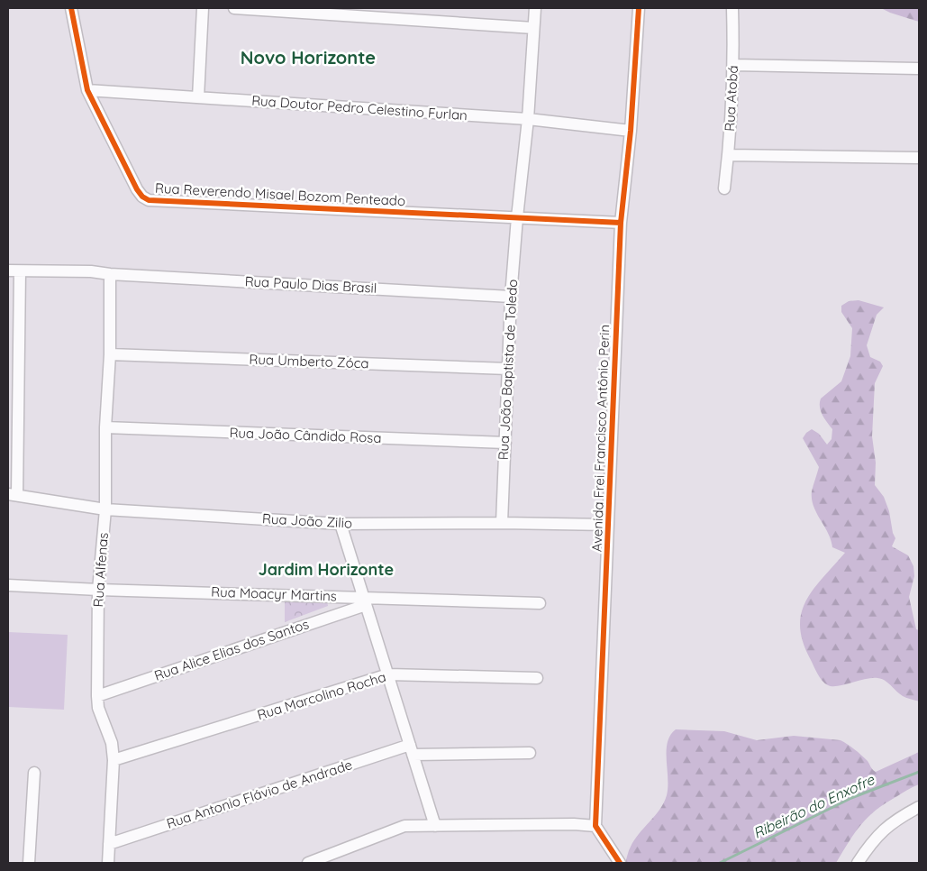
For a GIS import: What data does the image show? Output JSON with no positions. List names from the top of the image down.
{
  "streets": {
    "street": [
      "Rua Atobá",
      "Rua Doutor Pedro Celestino Furlan",
      "Rua Reverendo Misael Bozom Penteado",
      "Rua Paulo Dias Brasil",
      "Rua Umberto Zóca",
      "Rua João Baptista de Toledo",
      "Rua João Cândido Rosa",
      "Avenida Frei Francisco Antônio Perin",
      "Rua João Zilio",
      "Rua Alfenas",
      "Rua Moacyr Martins",
      "Rua Alice Elias dos Santos",
      "Rua Marcolino Rocha",
      "Rua Antonio Flávio de Andrade"
    ]
  },
  "crossings": [
    ["Rua Doutor Pedro Celestino Furlan", "Rua Reverendo Misael Bozom Penteado"],
    ["Rua Doutor Pedro Celestino Furlan", "Rua João Baptista de Toledo"],
    ["Rua Doutor Pedro Celestino Furlan", "Avenida Frei Francisco Antônio Perin"],
    ["Rua Reverendo Misael Bozom Penteado", "Rua João Baptista de Toledo"],
    ["Rua Reverendo Misael Bozom Penteado", "Avenida Frei Francisco Antônio Perin"],
    ["Rua Paulo Dias Brasil", "Rua João Baptista de Toledo"],
    ["Rua Paulo Dias Brasil", "Rua Alfenas"],
    ["Rua Umberto Zóca", "Rua João Baptista de Toledo"],
    ["Rua Umberto Zóca", "Rua Alfenas"],
    ["Rua João Baptista de Toledo", "Rua João Cândido Rosa"],
    ["Rua João Baptista de Toledo", "Rua João Zilio"],
    ["Rua João Cândido Rosa", "Rua Alfenas"],
    ["Avenida Frei Francisco Antônio Perin", "Rua João Zilio"],
    ["Rua João Zilio", "Rua Alfenas"],
    ["Rua Alfenas", "Rua Moacyr Martins"],
    ["Rua Alfenas", "Rua Alice Elias dos Santos"],
    ["Rua Alfenas", "Rua Marcolino Rocha"],
    ["Rua Alfenas", "Rua Antonio Flávio de Andrade"],
    ["Rua Moacyr Martins", "Rua Alice Elias dos Santos"]
  ],
  "districts": ["Novo Horizonte", "Jardim Horizonte"],
  "water": ["Ribeirão do Enxofre"]
}
